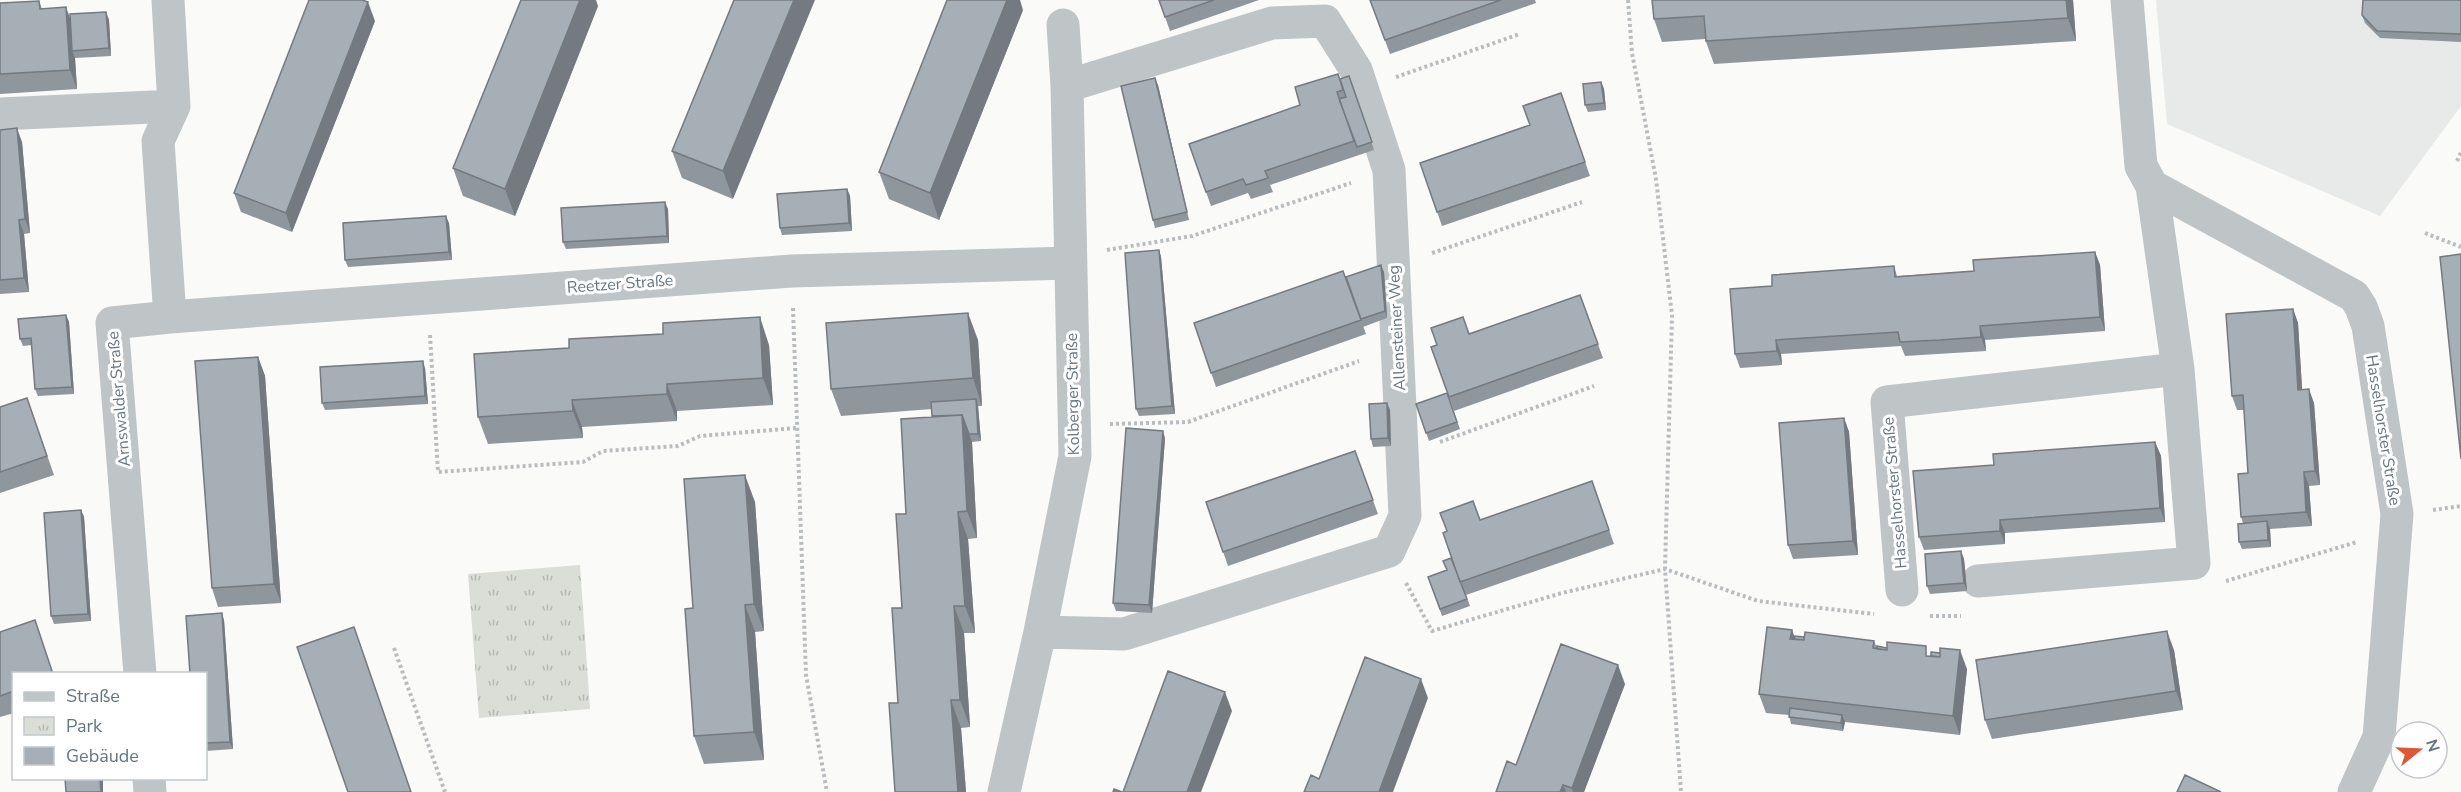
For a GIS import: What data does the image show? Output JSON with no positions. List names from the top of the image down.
{
  "streets": {
    "street": [
      "Reetzer Straße",
      "Allensteiner Weg",
      "Kolberger Straße",
      "Arnswalder Straße",
      "Hasselhorster Straße"
    ]
  },
  "crossings": [
    ["Reetzer Straße", "Kolberger Straße"],
    ["Reetzer Straße", "Arnswalder Straße"],
    ["Allensteiner Weg", "Kolberger Straße"]
  ],
  "legend": ["Straße", "Park", "Gebäude"],
  "north": "right"
}
